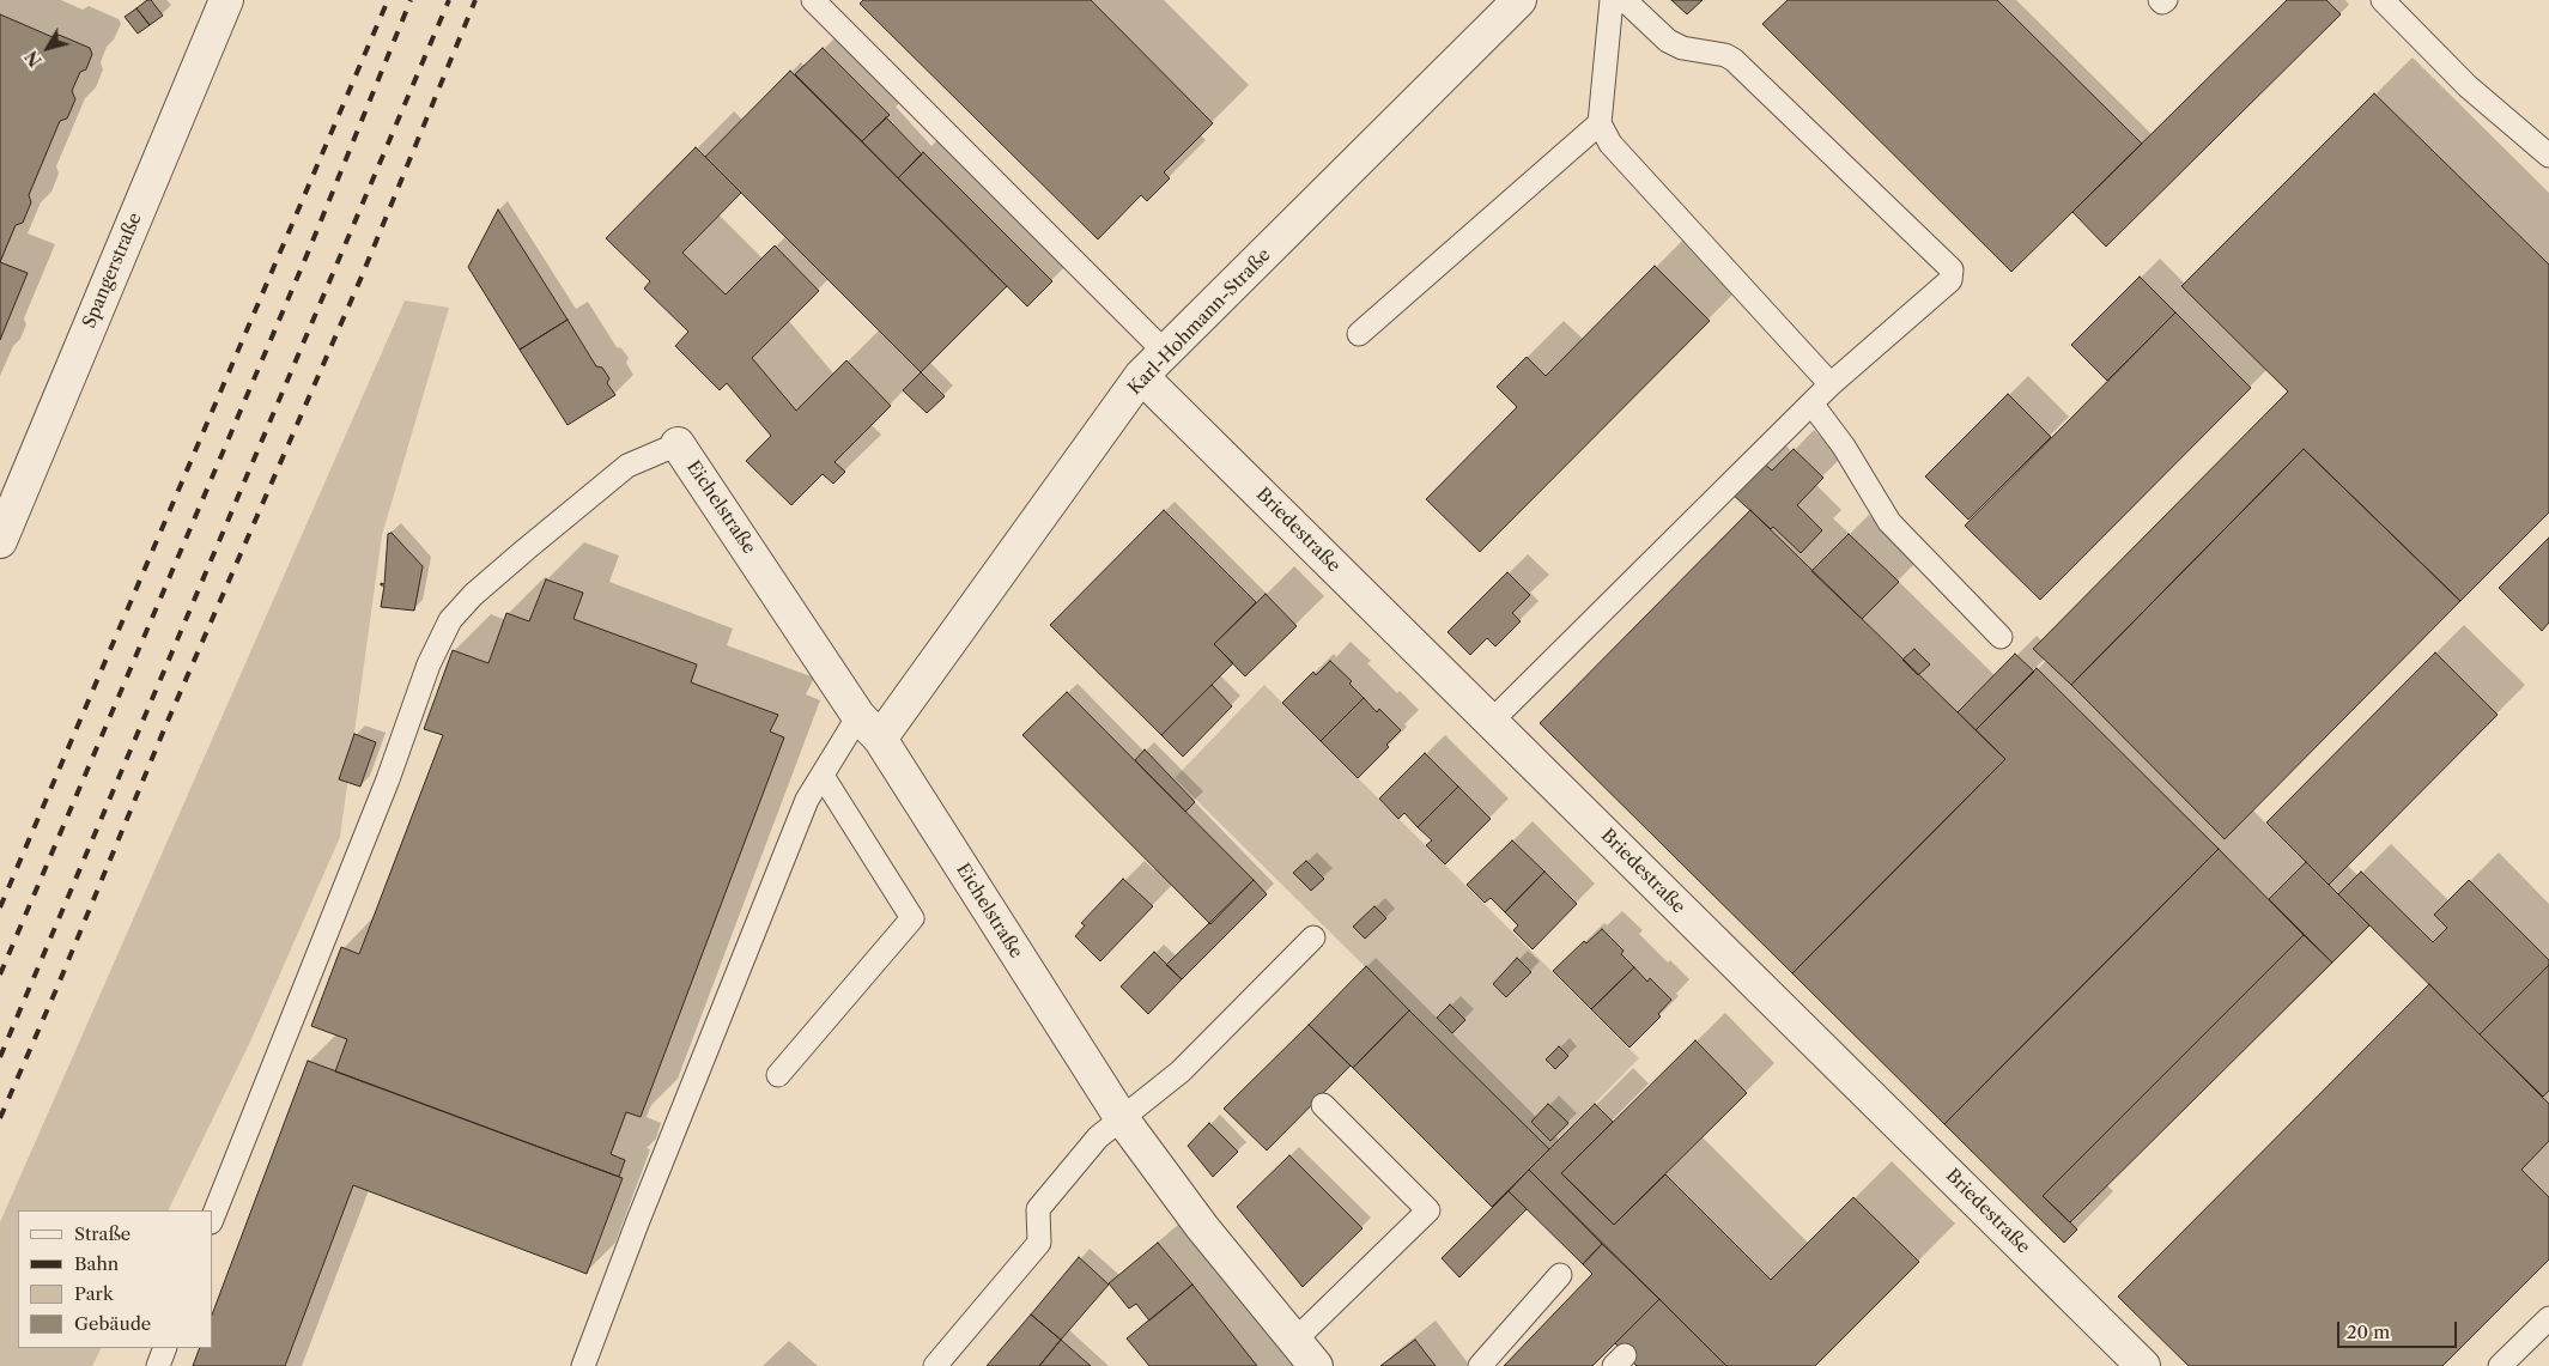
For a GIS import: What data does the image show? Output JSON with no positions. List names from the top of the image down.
{
  "streets": {
    "street": [
      "Spangerstraße",
      "Karl-Hohmann-Straße",
      "Eichelstraße",
      "Briedestraße"
    ]
  },
  "crossings": [
    ["Karl-Hohmann-Straße", "Eichelstraße"],
    ["Karl-Hohmann-Straße", "Briedestraße"]
  ],
  "legend": [
    "Straße",
    "Bahn",
    "Park",
    "Gebäude"
  ],
  "scale_bar": "20 m",
  "north": "bottom left"
}
